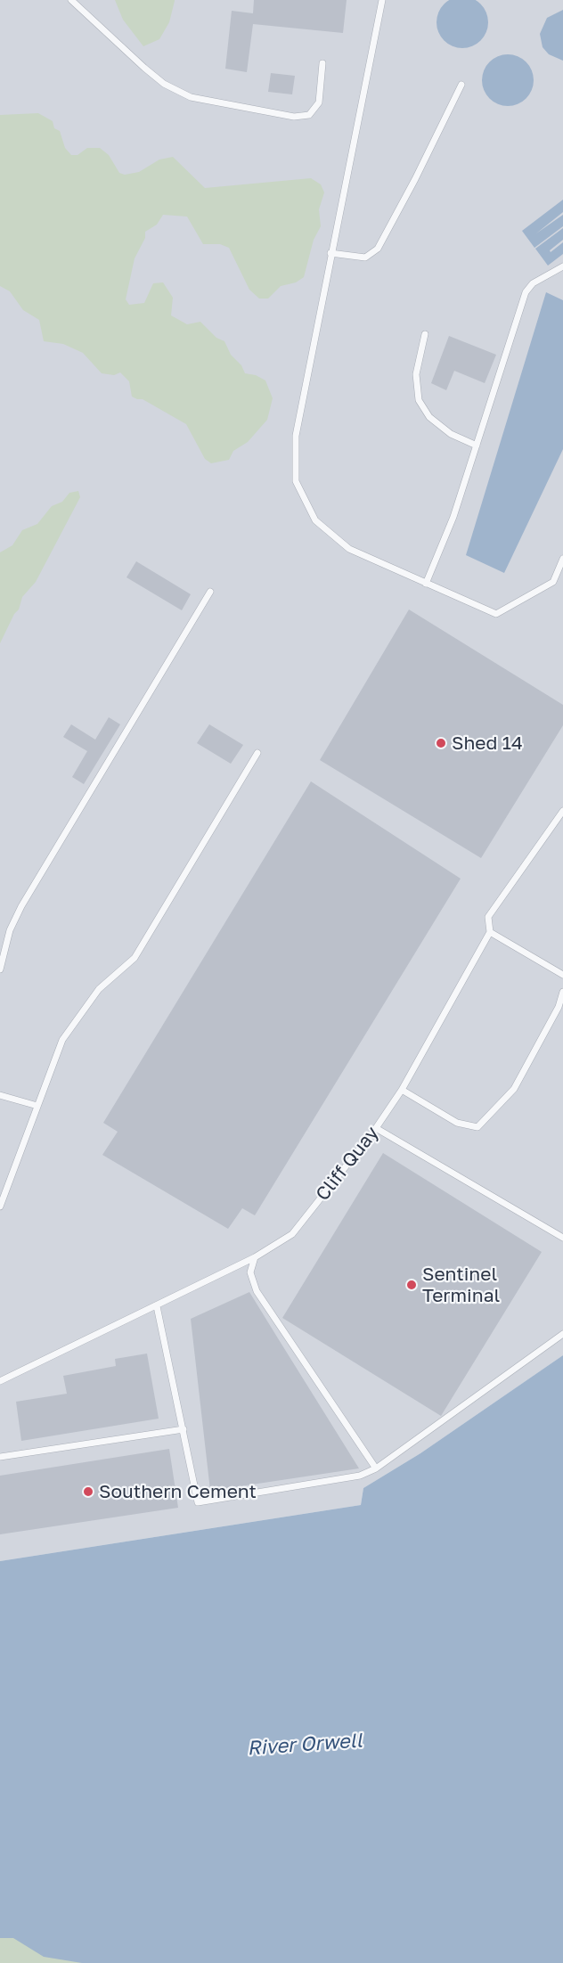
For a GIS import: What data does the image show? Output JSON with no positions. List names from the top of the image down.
{
  "streets": {
    "lane": ["Cliff Quay"]
  },
  "water": ["River Orwell"],
  "places": ["Shed 14", "Sentinel Terminal", "Southern Cement"]
}
